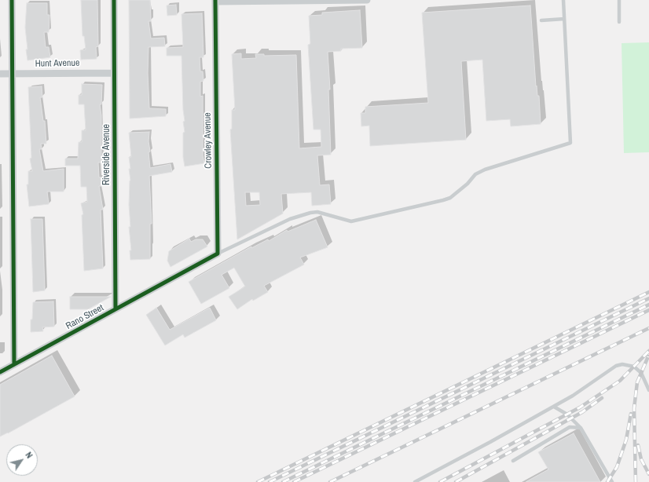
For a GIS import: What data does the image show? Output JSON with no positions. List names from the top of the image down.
{
  "streets": {
    "street": [
      "Hunt Avenue",
      "Crowley Avenue",
      "Riverside Avenue",
      "Rano Street"
    ]
  },
  "crossings": [
    ["Hunt Avenue", "Riverside Avenue"],
    ["Crowley Avenue", "Rano Street"],
    ["Riverside Avenue", "Rano Street"]
  ],
  "north": "top right"
}
